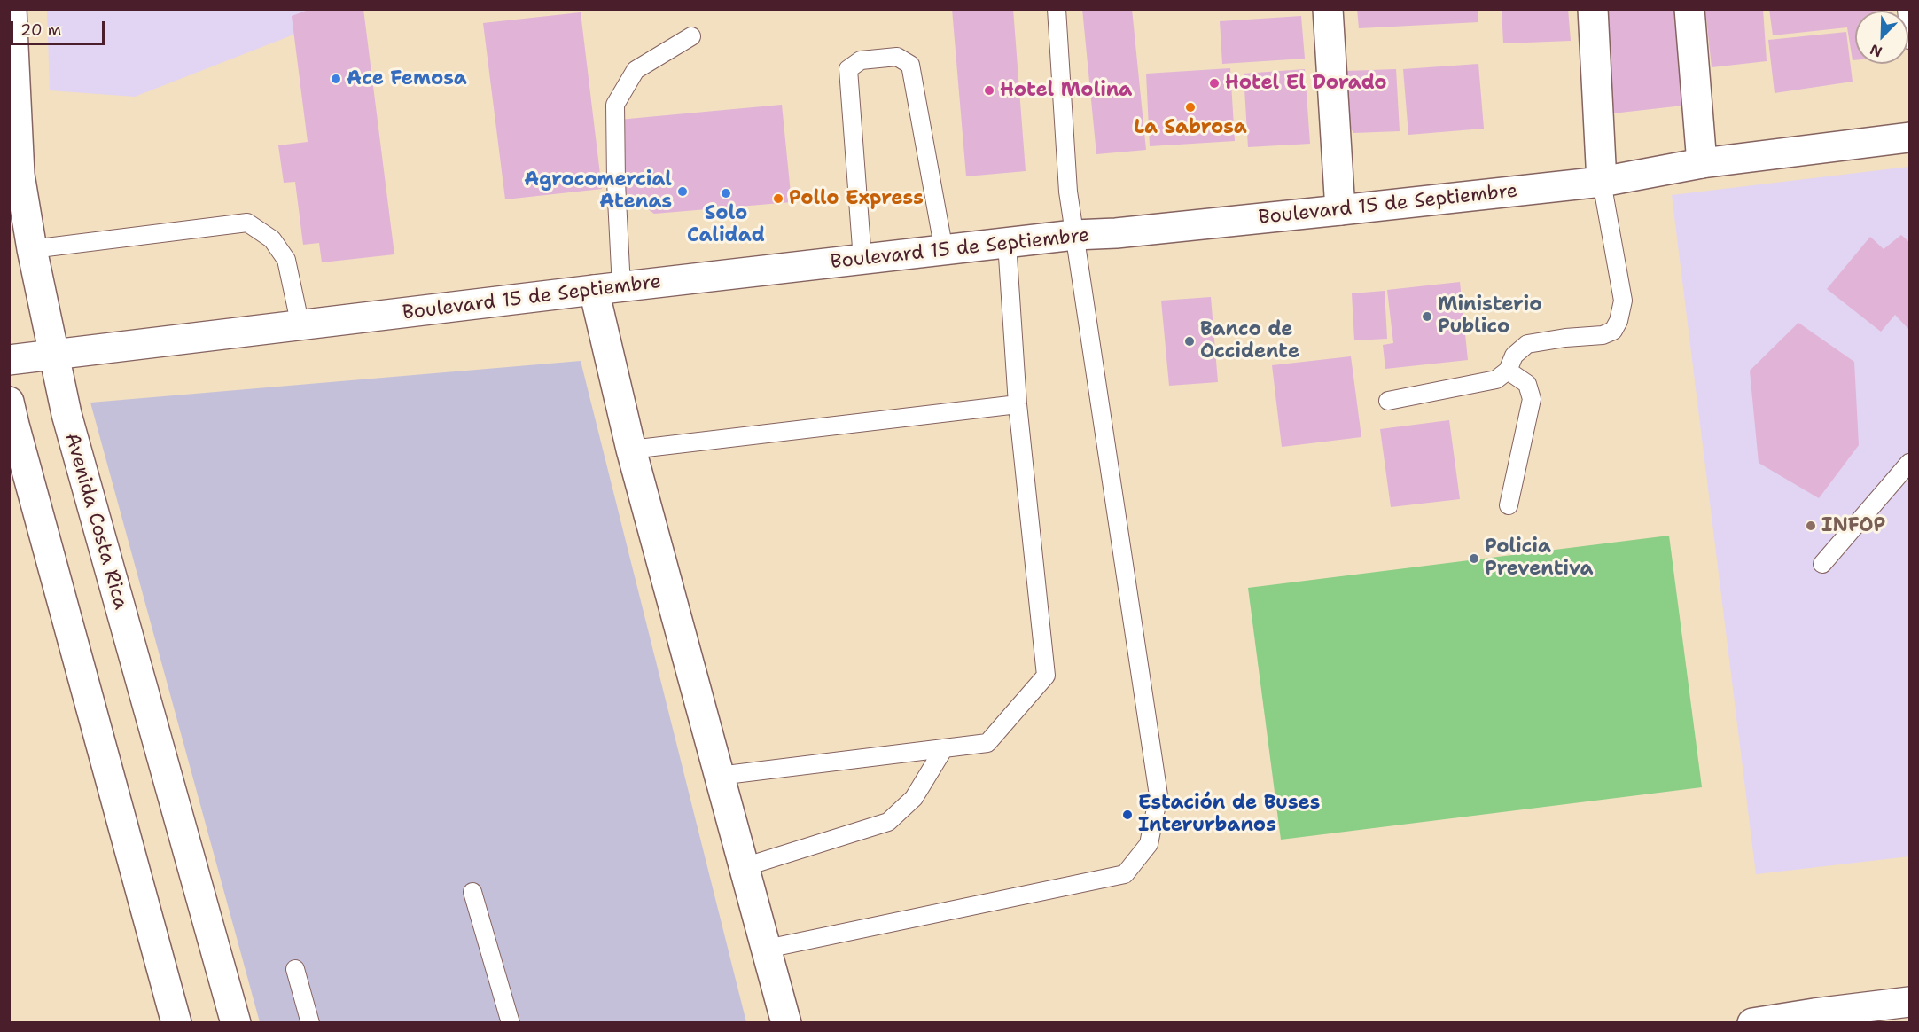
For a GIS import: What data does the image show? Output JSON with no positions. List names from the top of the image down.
{
  "streets": {
    "street": ["Boulevard 15 de Septiembre", "Avenida Costa Rica"]
  },
  "crossings": [
    ["Boulevard 15 de Septiembre", "Avenida Costa Rica"]
  ],
  "places": [
    "Ace Femosa",
    "Hotel El Dorado",
    "Hotel Molina",
    "La Sabrosa",
    "Agrocomercial Atenas",
    "Solo Calidad",
    "Pollo Express",
    "Ministerio Publico",
    "Banco de Occidente",
    "INFOP",
    "Policia Preventiva",
    "Estación de Buses Interurbanos"
  ],
  "scale_bar": "20 m",
  "north": "bottom left"
}
